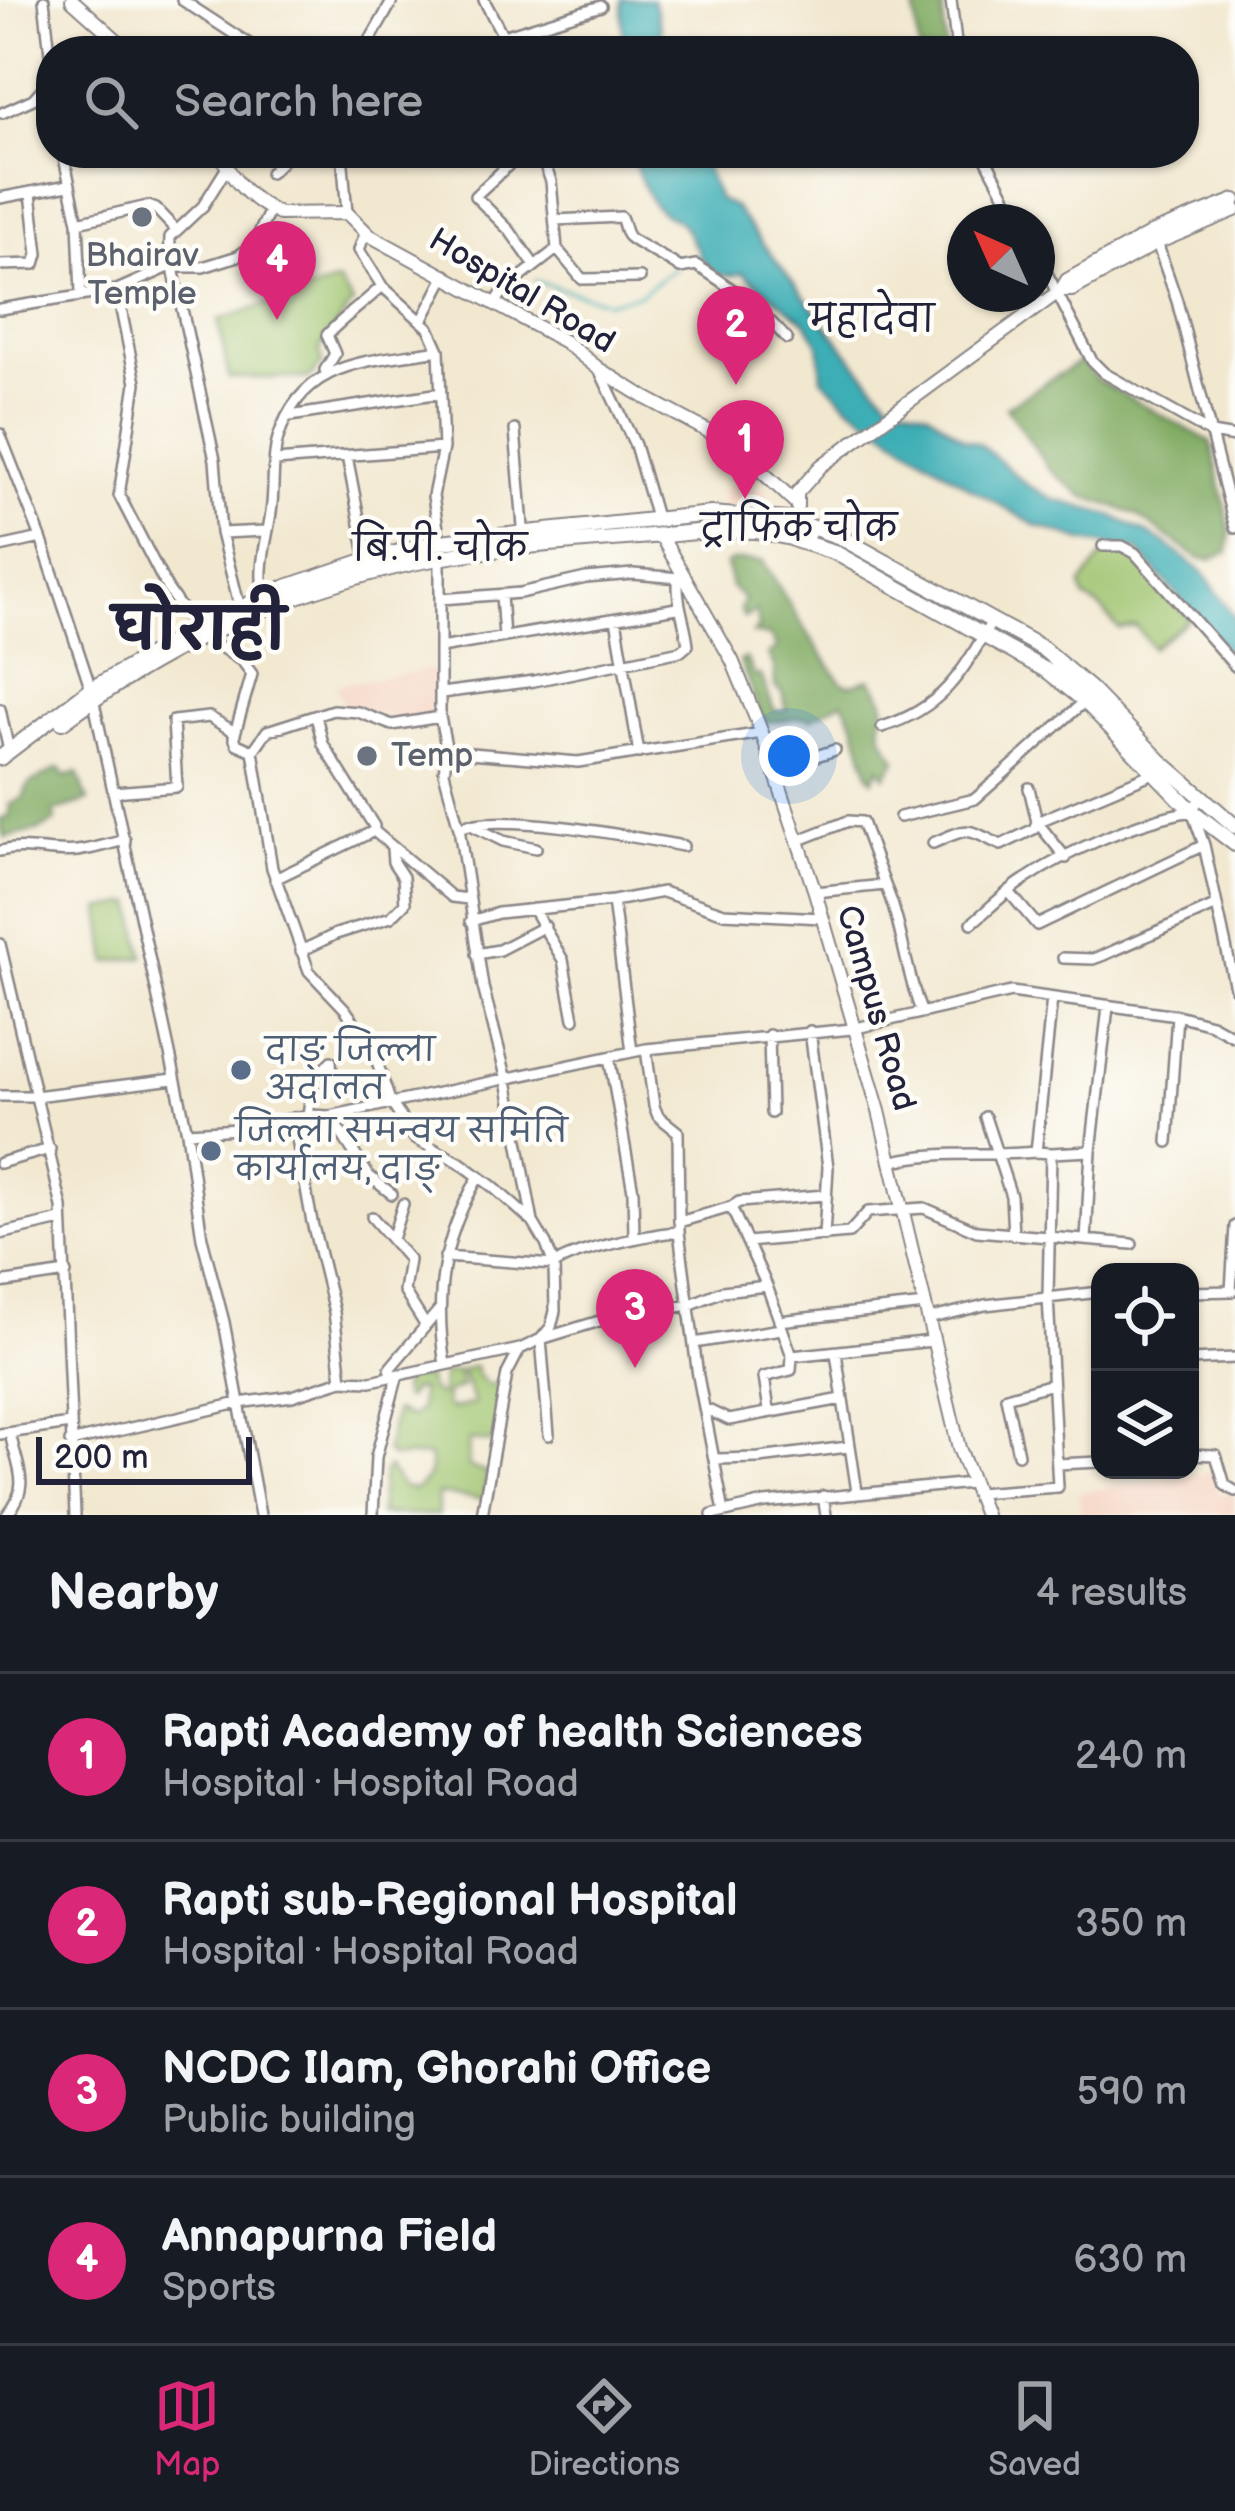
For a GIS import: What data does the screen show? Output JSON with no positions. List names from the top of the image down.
{
  "streets": {
    "street": ["Hospital Road", "Campus Road"]
  },
  "districts": [
    "महादेवा",
    "ट्राफिक चोक",
    "बि.पी. चोक",
    "घोराही"
  ],
  "places": [
    "Bhairav Temple",
    "Temp",
    "दाङ् जिल्ला अदालत",
    "जिल्ला समन्वय समिति कार्यालय, दाङ्"
  ],
  "scale_bar": "200 m",
  "north": "top left",
  "page": {
    "search": "Search here",
    "pins": [
      "4",
      "2",
      "1",
      "3"
    ],
    "scale": "200 m",
    "heading": ["Nearby", "4 results"],
    "list": [
      {
        "mark": "1",
        "name": "Rapti Academy of health Sciences",
        "note": "Hospital · Hospital Road",
        "value": "240 m"
      },
      {
        "mark": "2",
        "name": "Rapti sub-Regional Hospital",
        "note": "Hospital · Hospital Road",
        "value": "350 m"
      },
      {
        "mark": "3",
        "name": "NCDC Ilam, Ghorahi Office",
        "note": "Public building",
        "value": "590 m"
      },
      {
        "mark": "4",
        "name": "Annapurna Field",
        "note": "Sports",
        "value": "630 m"
      }
    ],
    "nav": ["Map", "Directions", "Saved"]
  }
}
